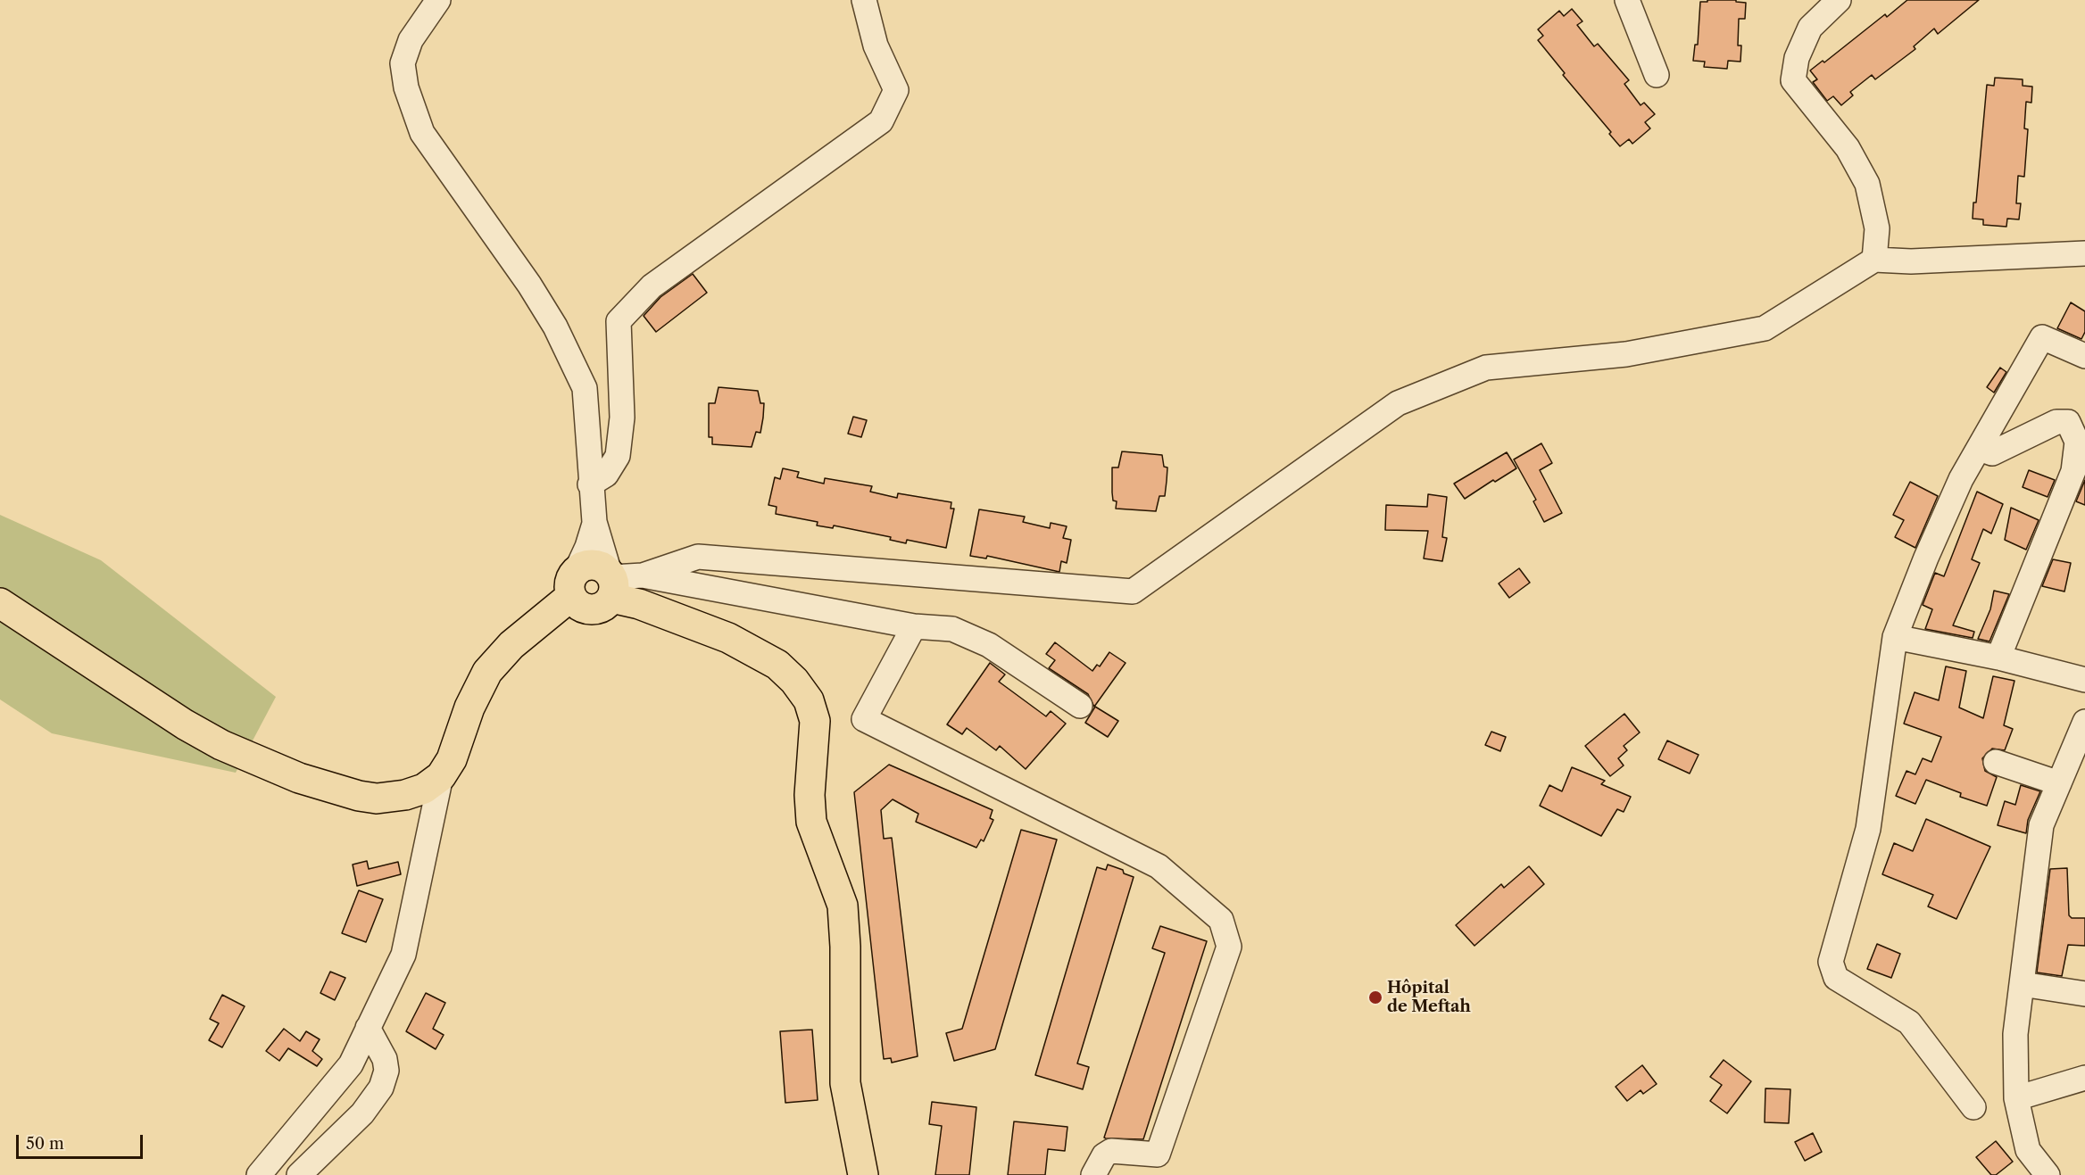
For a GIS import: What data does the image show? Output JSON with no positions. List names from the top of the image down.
{
  "places": ["Hôpital de Meftah"],
  "scale_bar": "50 m"
}
